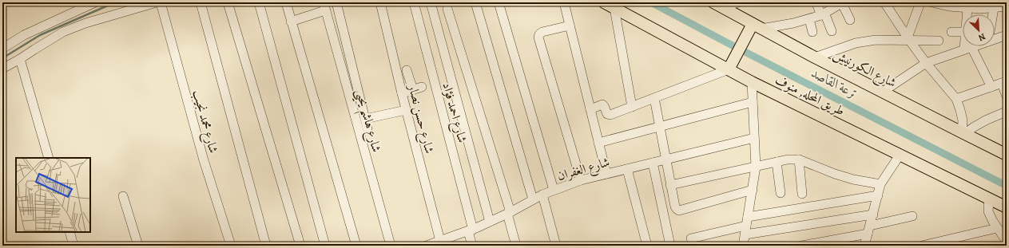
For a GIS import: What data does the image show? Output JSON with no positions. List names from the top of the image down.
{
  "streets": {
    "main road": ["شارع الكورنيش", "طريق المحله, منوف"],
    "street": [
      "شارع احمد فؤاد",
      "شارع حسن نصار",
      "شارع هاشم يحيى",
      "شارع محمد نجيب",
      "شارع الغفران"
    ]
  },
  "crossings": [
    ["شارع احمد فؤاد", "شارع الغفران"],
    ["شارع حسن نصار", "شارع الغفران"]
  ],
  "water": ["ترعة القاصد"],
  "north": "bottom right"
}
